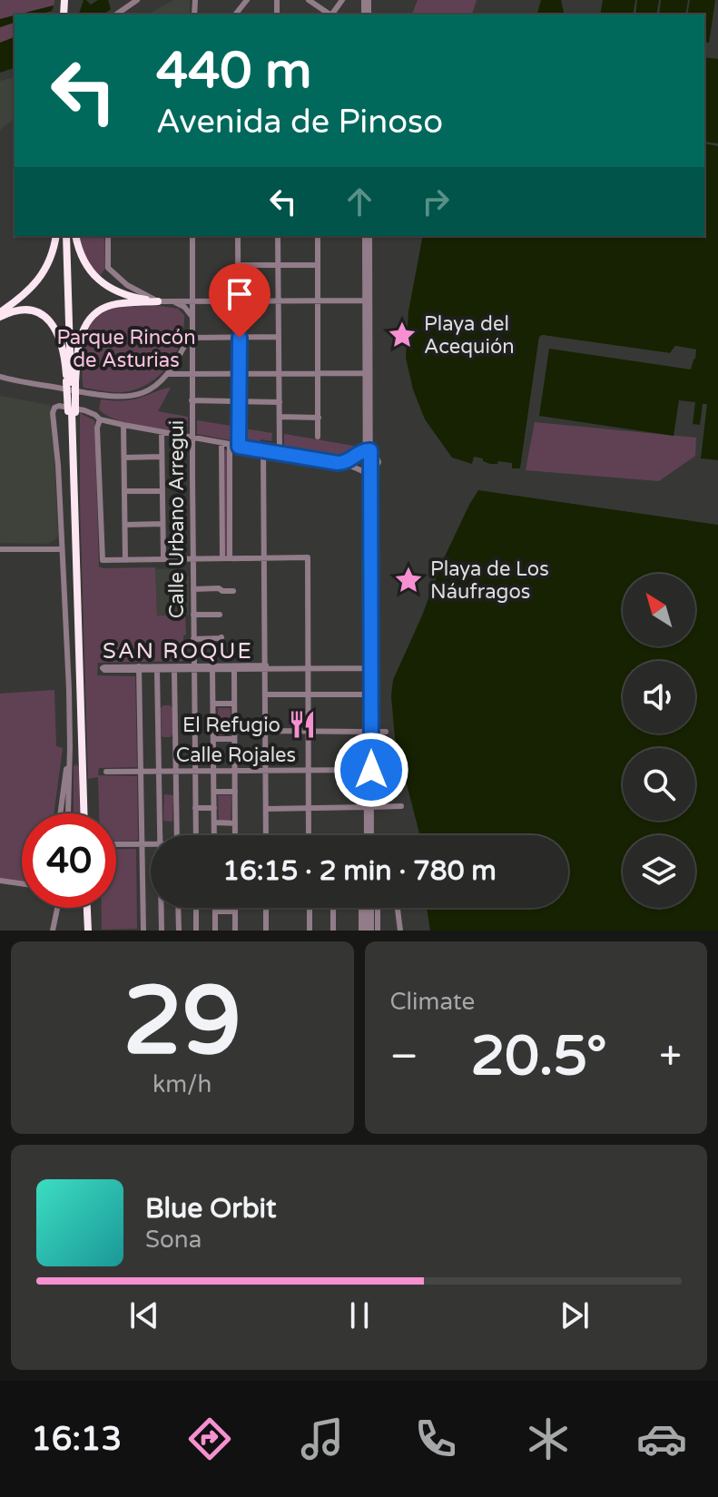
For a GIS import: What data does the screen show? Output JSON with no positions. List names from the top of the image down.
{
  "streets": {
    "street": ["Calle Urbano Arregui", "Calle Rojales"]
  },
  "crossings": [
    ["Calle Urbano Arregui", "Calle Rojales"]
  ],
  "districts": ["SAN ROQUE"],
  "parks": ["Parque Rincón de Asturias"],
  "places": {
    "place": ["Playa del Acequión", "Playa de Los Náufragos"],
    "restaurant": ["El Refugio"]
  },
  "north": "top left",
  "page": {
    "turn": ["440 m", "Avenida de Pinoso"],
    "limit": "40",
    "trip": "16:15 · 2 min · 780 m",
    "tile": [
      ["29", "km/h"],
      "Climate"
    ],
    "heat": ["−", "20.5°", "+"],
    "song": ["Blue Orbit", "Sona"],
    "tabs": "16:13"
  }
}
